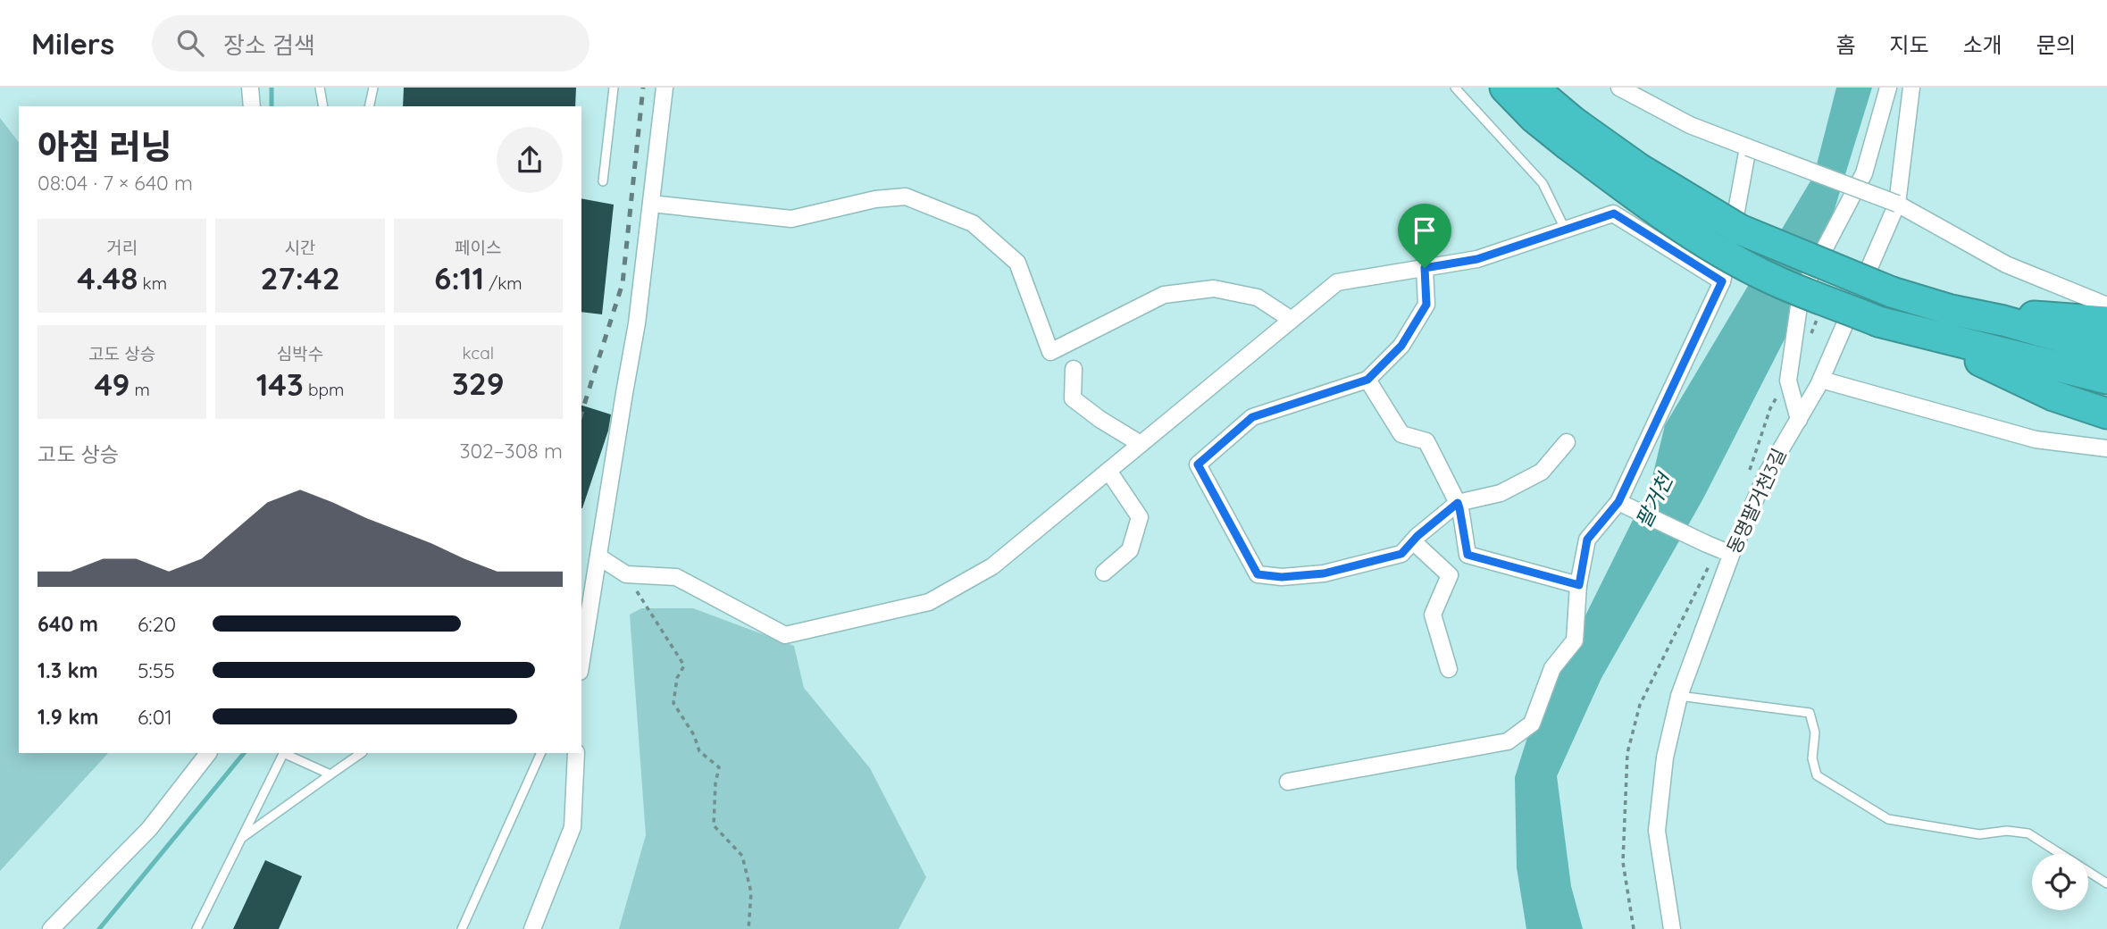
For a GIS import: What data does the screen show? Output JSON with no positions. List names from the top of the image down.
{
  "streets": {
    "street": ["동명팔거천3길"]
  },
  "water": ["팔거천"],
  "page": {
    "header": "Milers",
    "search": "장소 검색",
    "nav": [
      "홈",
      "지도",
      "소개",
      "문의"
    ],
    "heading": ["아침 러닝", "08:04 · 7 × 640 m"],
    "stats": [
      ["거리", "4.48 km"],
      ["시간", "27:42"],
      ["페이스", "6:11 /km"],
      ["고도 상승", "49 m"],
      ["심박수", "143 bpm"],
      ["kcal", "329"]
    ],
    "chart": ["고도 상승", "302–308 m"],
    "list": [
      {
        "name": "640 m",
        "note": "6:20"
      },
      {
        "name": "1.3 km",
        "note": "5:55"
      },
      {
        "name": "1.9 km",
        "note": "6:01"
      }
    ]
  }
}
